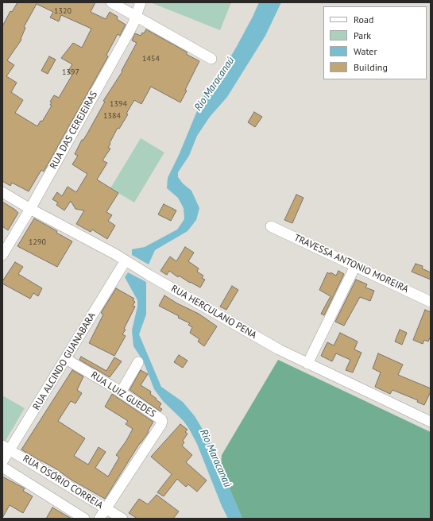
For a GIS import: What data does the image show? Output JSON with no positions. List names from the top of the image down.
{
  "streets": {
    "street": [
      "RUA DAS CEREJEIRAS",
      "TRAVESSA ANTONIO MOREIRA",
      "RUA HERCULANO PENA",
      "RUA ALCINDO GUANABARA",
      "RUA LUIZ GUEDES",
      "RUA OSÓRIO CORREIA"
    ]
  },
  "crossings": [
    ["RUA DAS CEREJEIRAS", "RUA HERCULANO PENA"],
    ["RUA HERCULANO PENA", "RUA ALCINDO GUANABARA"],
    ["RUA ALCINDO GUANABARA", "RUA LUIZ GUEDES"],
    ["RUA ALCINDO GUANABARA", "RUA OSÓRIO CORREIA"],
    ["RUA LUIZ GUEDES", "RUA OSÓRIO CORREIA"]
  ],
  "water": ["Rio Maracanaú"],
  "house_numbers": [
    "1320",
    "1454",
    "1397",
    "1394",
    "1384",
    "1290"
  ],
  "legend": [
    "Road",
    "Park",
    "Water",
    "Building"
  ]
}
